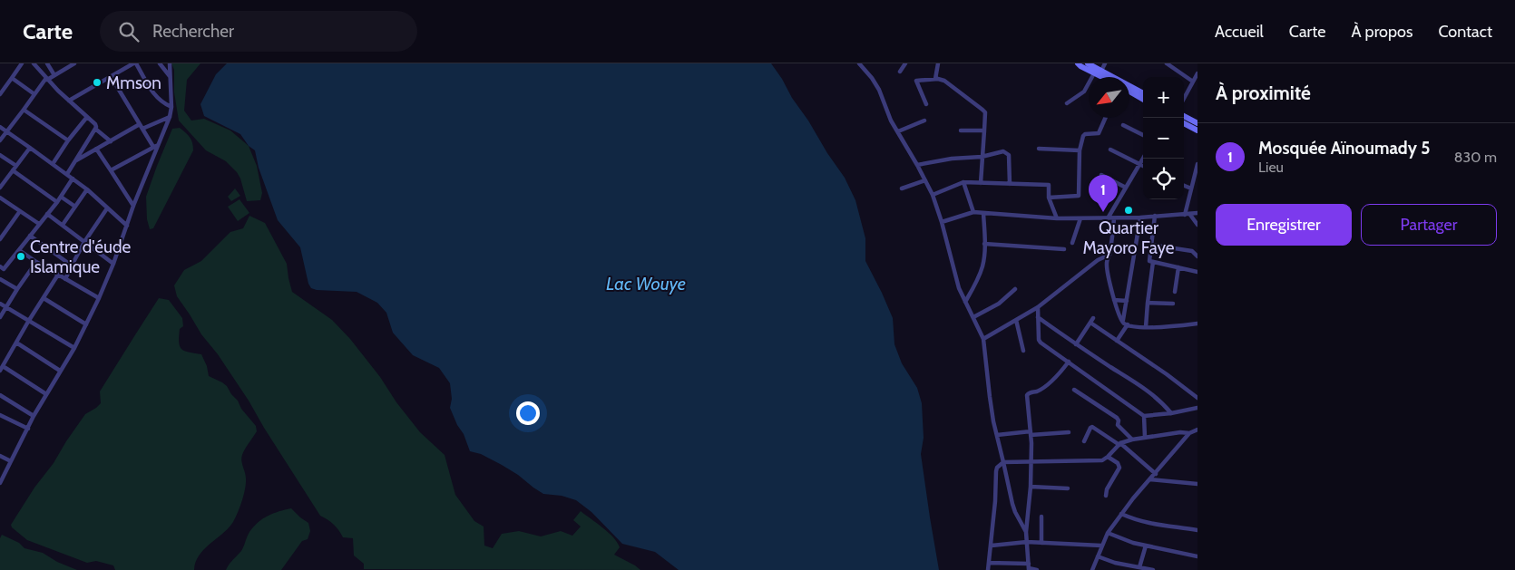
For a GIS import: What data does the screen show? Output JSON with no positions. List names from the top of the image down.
{
  "water": ["Lac Wouye"],
  "places": ["Mmson", "Quartier Mayoro Faye", "Centre d'éude Islamique"],
  "north": "bottom left",
  "page": {
    "header": "Carte",
    "search": "Rechercher",
    "nav": [
      "Accueil",
      "Carte",
      "À propos",
      "Contact"
    ],
    "heading": "À proximité",
    "map_buttons": ["+", "−"],
    "list": [
      {
        "mark": "1",
        "name": "Mosquée Aïnoumady 5",
        "note": "Lieu",
        "value": "830 m"
      }
    ],
    "pins": "1",
    "buttons": ["Enregistrer", "Partager"]
  }
}
